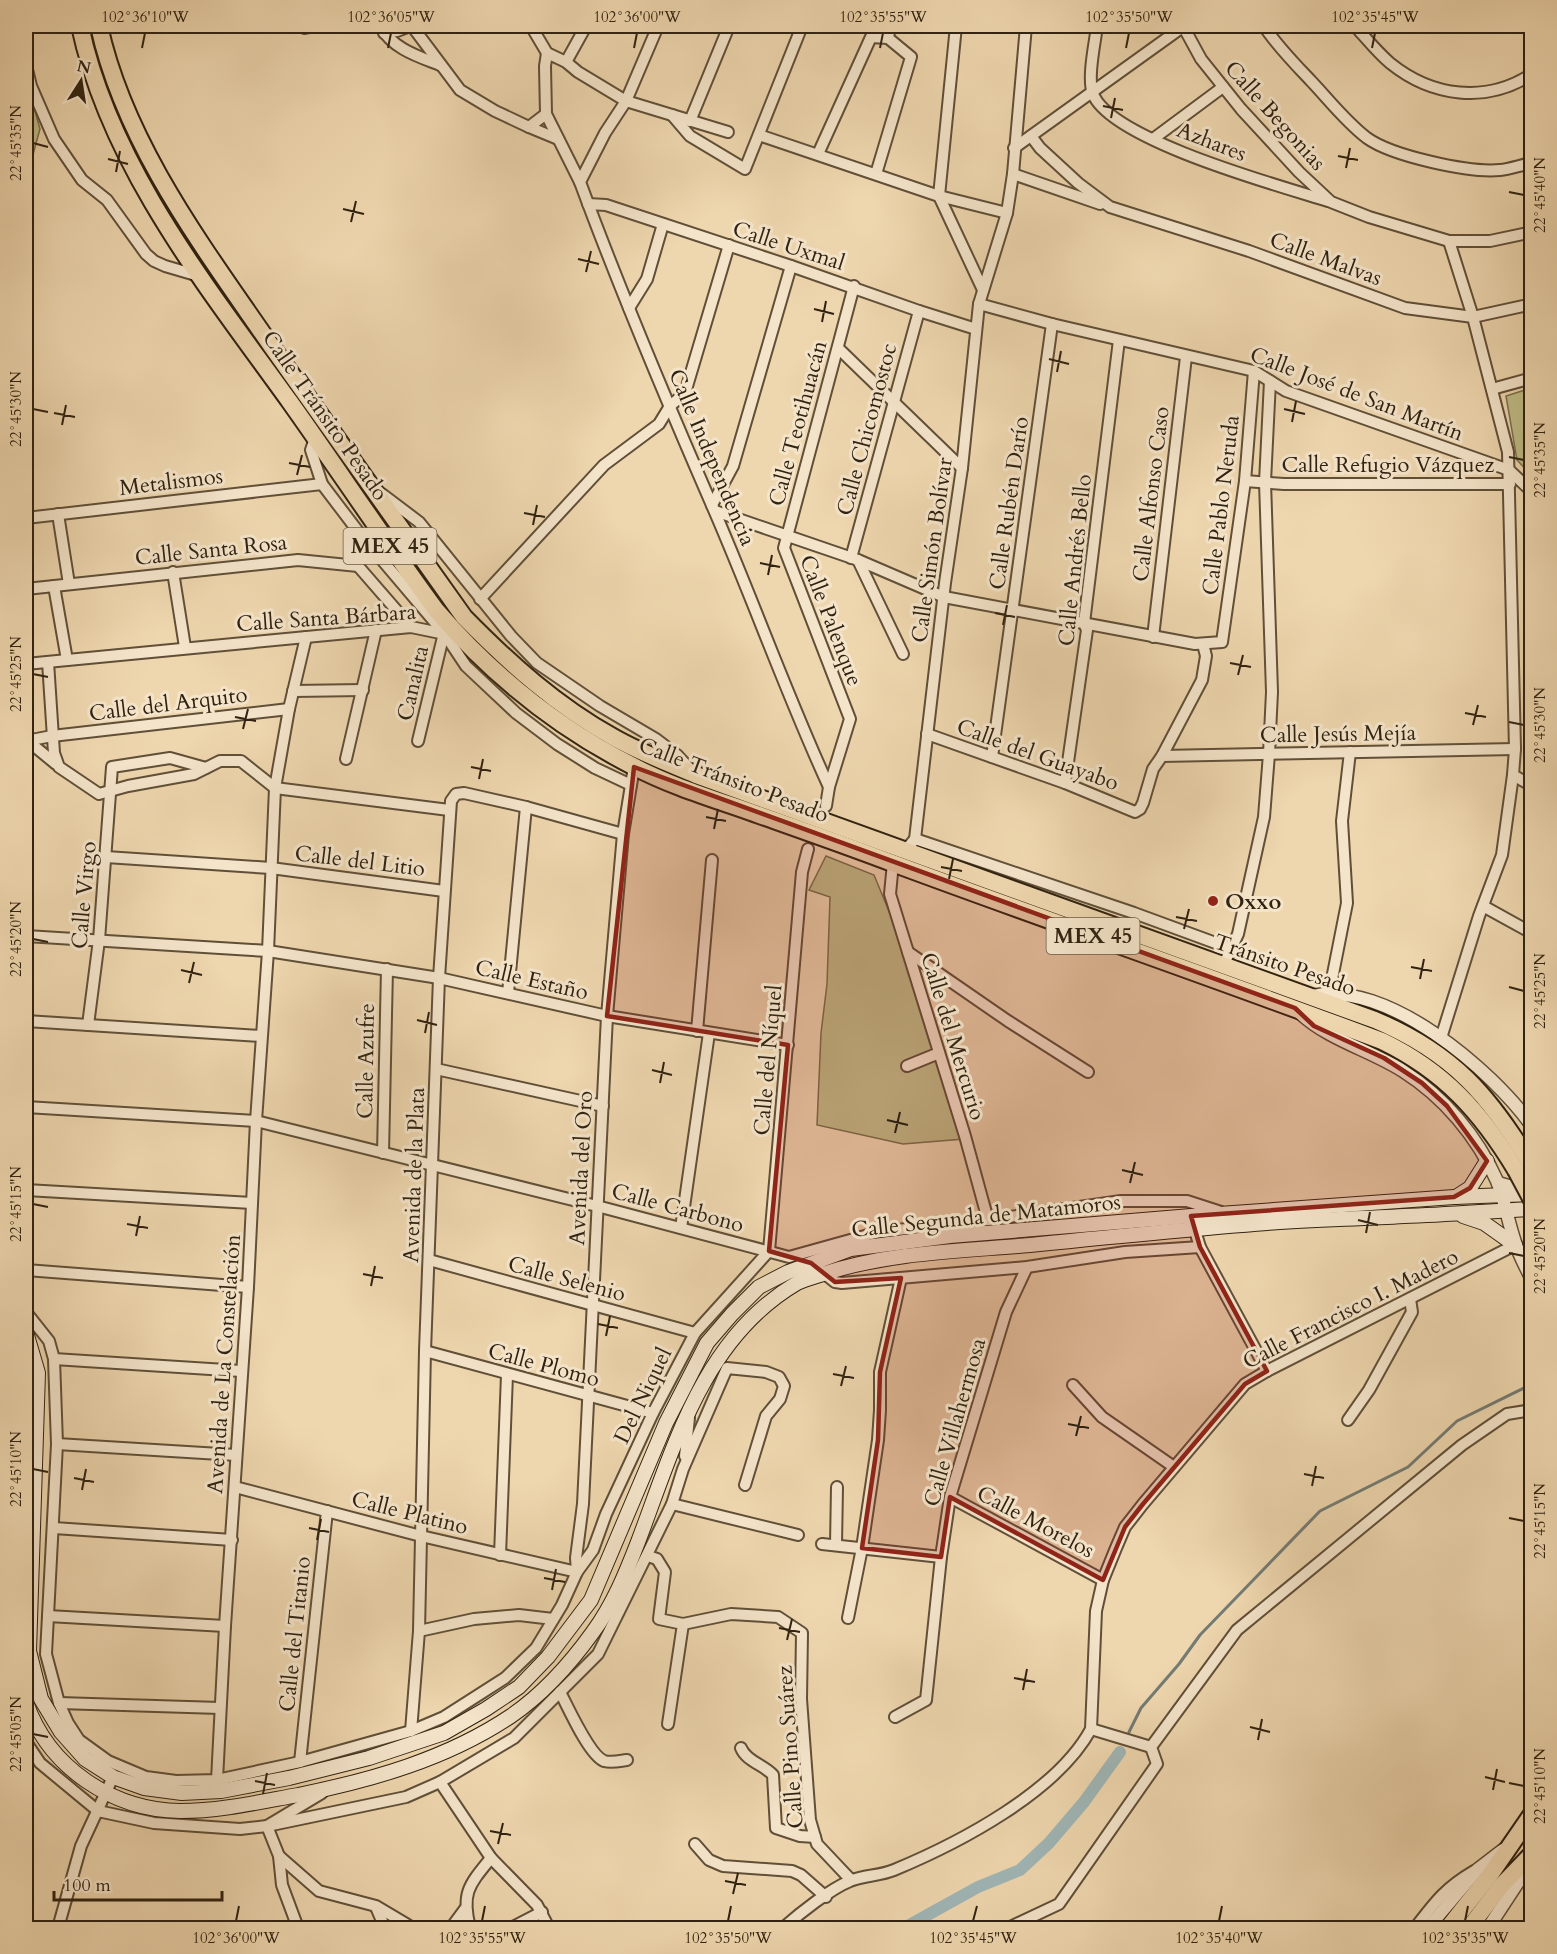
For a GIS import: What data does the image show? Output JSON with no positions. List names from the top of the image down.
{
  "streets": {
    "main road": [
      "Calle Tránsito Pesado",
      "MEX 45",
      "Tránsito Pesado",
      "Calle Segunda de Matamoros"
    ],
    "street": [
      "Calle Begonias",
      "Azhares",
      "Calle Uxmal",
      "Calle Malvas",
      "Calle José de San Martín",
      "Calle Teotihuacán",
      "Calle Chicomostoc",
      "Calle Independencia",
      "Calle Refugio Vázquez",
      "Metalismos",
      "Calle Alfonso Caso",
      "Calle Rubén Darío",
      "Calle Pablo Neruda",
      "Calle Santa Rosa",
      "Calle Simón Bolívar",
      "Calle Andrés Bello",
      "Calle Santa Bárbara",
      "Calle Palenque",
      "Canalita",
      "Calle del Arquito",
      "Calle Jesús Mejía",
      "Calle del Guayabo",
      "Calle del Litio",
      "Calle Virgo",
      "Calle Estaño",
      "Calle del Mercurio",
      "Calle del Níquel",
      "Calle Azufre",
      "Avenida del Oro",
      "Avenida de la Plata",
      "Calle Carbono",
      "Calle Selenio",
      "Calle Francisco I. Madero",
      "Avenida de La Constelación",
      "Calle Plomo",
      "Del Niquel",
      "Calle Villahermosa",
      "Calle Platino",
      "Calle Morelos",
      "Calle del Titanio",
      "Calle Pino Suárez"
    ]
  },
  "crossings": [
    ["Calle Begonias", "Azhares"],
    ["Calle Uxmal", "Calle Teotihuacán"],
    ["Calle Uxmal", "Calle Chicomostoc"],
    ["Calle Uxmal", "Calle Independencia"],
    ["Calle Uxmal", "Calle Simón Bolívar"],
    ["Calle José de San Martín", "Calle Alfonso Caso"],
    ["Calle José de San Martín", "Calle Rubén Darío"],
    ["Calle José de San Martín", "Calle Pablo Neruda"],
    ["Calle José de San Martín", "Calle Simón Bolívar"],
    ["Calle José de San Martín", "Calle Andrés Bello"],
    ["Calle Tránsito Pesado", "Calle Simón Bolívar"],
    ["Calle Tránsito Pesado", "Calle Santa Bárbara"],
    ["Calle Tránsito Pesado", "Tránsito Pesado"],
    ["Calle Tránsito Pesado", "Calle del Mercurio"],
    ["Calle Tránsito Pesado", "Avenida del Oro"],
    ["Calle Teotihuacán", "Calle Palenque"],
    ["Calle Independencia", "Calle Palenque"],
    ["Calle Refugio Vázquez", "Calle Pablo Neruda"],
    ["Calle Rubén Darío", "Calle del Guayabo"],
    ["MEX 45", "Tránsito Pesado"],
    ["MEX 45", "Calle Segunda de Matamoros"],
    ["Calle Simón Bolívar", "Calle del Guayabo"],
    ["Calle Simón Bolívar", "Tránsito Pesado"],
    ["Calle Andrés Bello", "Calle del Guayabo"],
    ["Calle Santa Bárbara", "Canalita"],
    ["Calle Santa Bárbara", "Avenida de La Constelación"],
    ["Calle del Arquito", "Avenida de La Constelación"],
    ["Calle Jesús Mejía", "Calle del Guayabo"],
    ["Calle del Litio", "Calle Virgo"],
    ["Calle del Litio", "Avenida de la Plata"],
    ["Calle del Litio", "Avenida de La Constelación"],
    ["Calle Virgo", "Calle Estaño"],
    ["Tránsito Pesado", "Calle del Mercurio"],
    ["Calle Estaño", "Calle del Níquel"],
    ["Calle Estaño", "Calle Azufre"],
    ["Calle Estaño", "Avenida del Oro"],
    ["Calle Estaño", "Avenida de la Plata"],
    ["Calle Estaño", "Avenida de La Constelación"],
    ["Calle del Níquel", "Calle Carbono"],
    ["Calle del Níquel", "Del Niquel"],
    ["Calle Azufre", "Calle Carbono"],
    ["Avenida del Oro", "Calle Carbono"],
    ["Avenida del Oro", "Calle Selenio"],
    ["Avenida del Oro", "Calle Plomo"],
    ["Avenida del Oro", "Del Niquel"],
    ["Avenida del Oro", "Calle Platino"],
    ["Avenida de la Plata", "Calle Carbono"],
    ["Avenida de la Plata", "Calle Selenio"],
    ["Avenida de la Plata", "Calle Plomo"],
    ["Avenida de la Plata", "Del Niquel"],
    ["Avenida de la Plata", "Calle Platino"],
    ["Calle Carbono", "Calle Segunda de Matamoros"],
    ["Calle Carbono", "Avenida de La Constelación"],
    ["Calle Carbono", "Del Niquel"],
    ["Calle Selenio", "Del Niquel"],
    ["Calle Francisco I. Madero", "Calle Morelos"],
    ["Avenida de La Constelación", "Del Niquel"],
    ["Avenida de La Constelación", "Calle Platino"],
    ["Calle Plomo", "Del Niquel"],
    ["Del Niquel", "Calle Platino"],
    ["Del Niquel", "Calle del Titanio"],
    ["Calle Villahermosa", "Calle Morelos"],
    ["Calle Platino", "Calle del Titanio"]
  ],
  "places": ["Oxxo"],
  "scale_bar": "100 m",
  "north": "top",
  "coordinates": [
    "102°36'10\"W",
    "102°36'05\"W",
    "102°36'00\"W",
    "102°35'55\"W",
    "102°35'50\"W",
    "102°35'45\"W",
    "22°45'35\"N",
    "22°45'40\"N",
    "22°45'30\"N",
    "22°45'25\"N",
    "22°45'20\"N",
    "22°45'15\"N",
    "22°45'10\"N",
    "22°45'05\"N",
    "102°35'40\"W",
    "102°35'35\"W"
  ]
}
